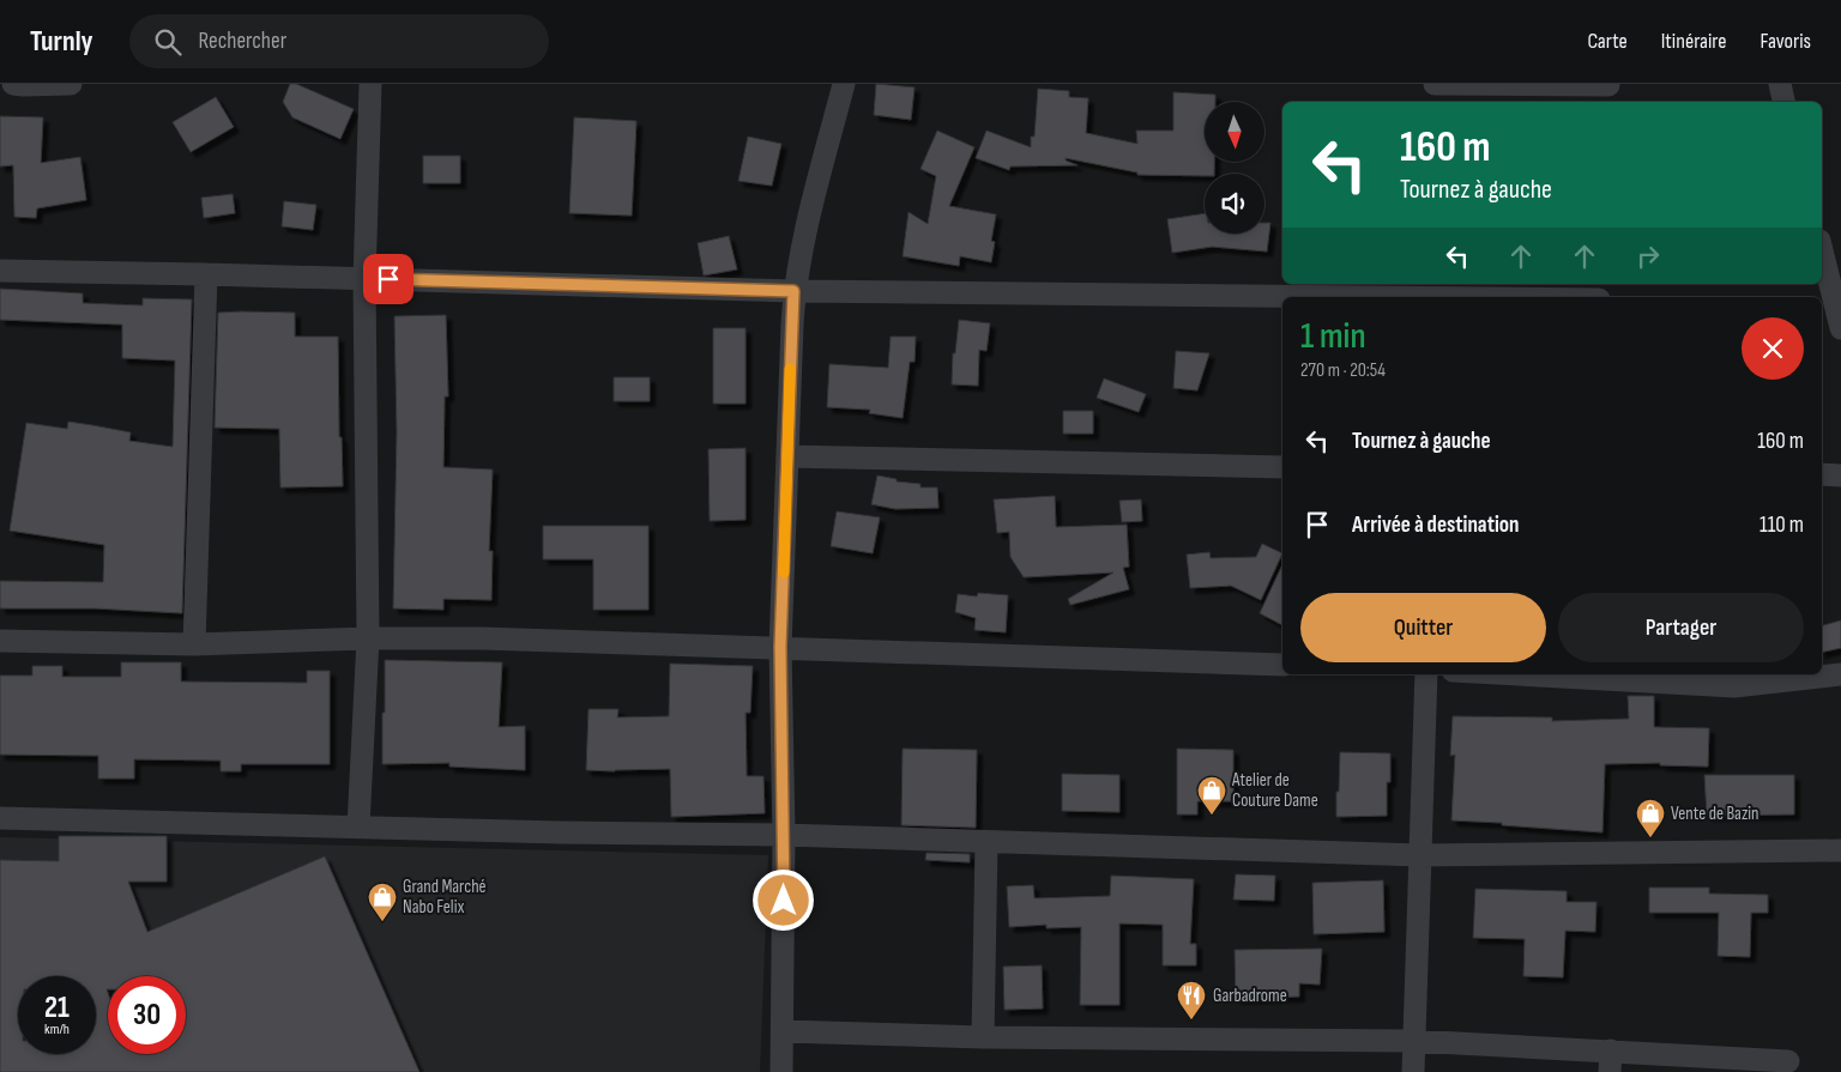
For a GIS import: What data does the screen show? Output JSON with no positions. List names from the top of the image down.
{
  "places": {
    "shop": ["Atelier de Couture Dame", "Vente de Bazin", "Grand Marché Nabo Felix"],
    "restaurant": ["Garbadrome"]
  },
  "north": "bottom",
  "page": {
    "header": "Turnly",
    "search": "Rechercher",
    "nav": ["Carte", "Itinéraire", "Favoris"],
    "turn": ["160 m", "Tournez à gauche"],
    "heading": ["1 min", "270 m · 20:54"],
    "list": [
      {
        "name": "Tournez à gauche",
        "value": "160 m"
      },
      {
        "name": "Arrivée à destination",
        "value": "110 m"
      }
    ],
    "buttons": ["Quitter", "Partager"],
    "speed": "21 km/h",
    "limit": "30"
  }
}
